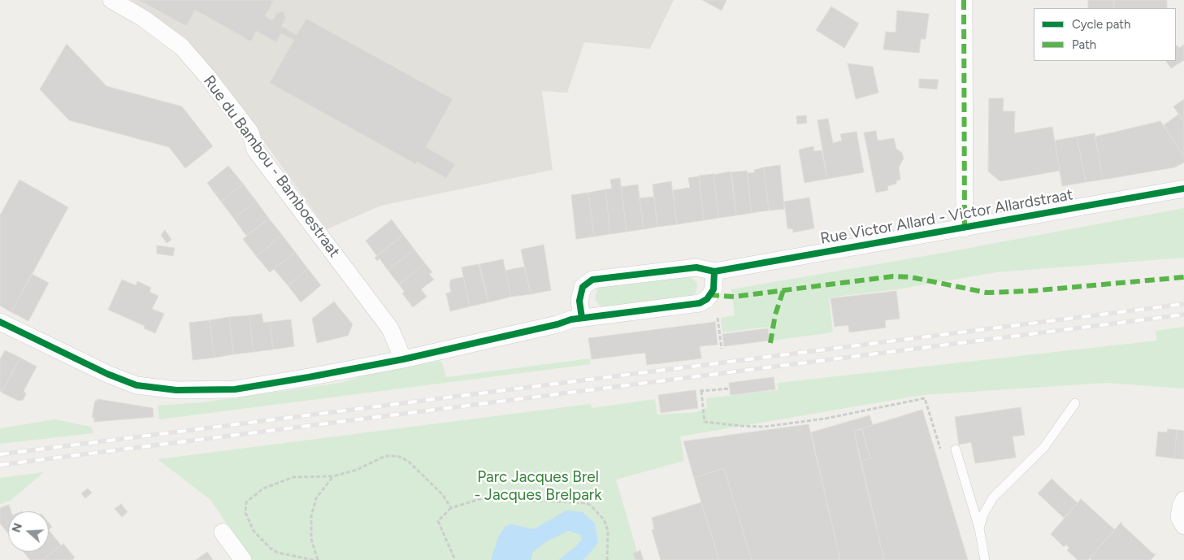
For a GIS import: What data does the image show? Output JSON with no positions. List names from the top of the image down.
{
  "streets": {
    "street": ["Rue du Bambou - Bamboestraat", "Rue Victor Allard - Victor Allardstraat"]
  },
  "parks": ["Parc Jacques Brel - Jacques Brelpark"],
  "legend": ["Cycle path", "Path"],
  "north": "left"
}
